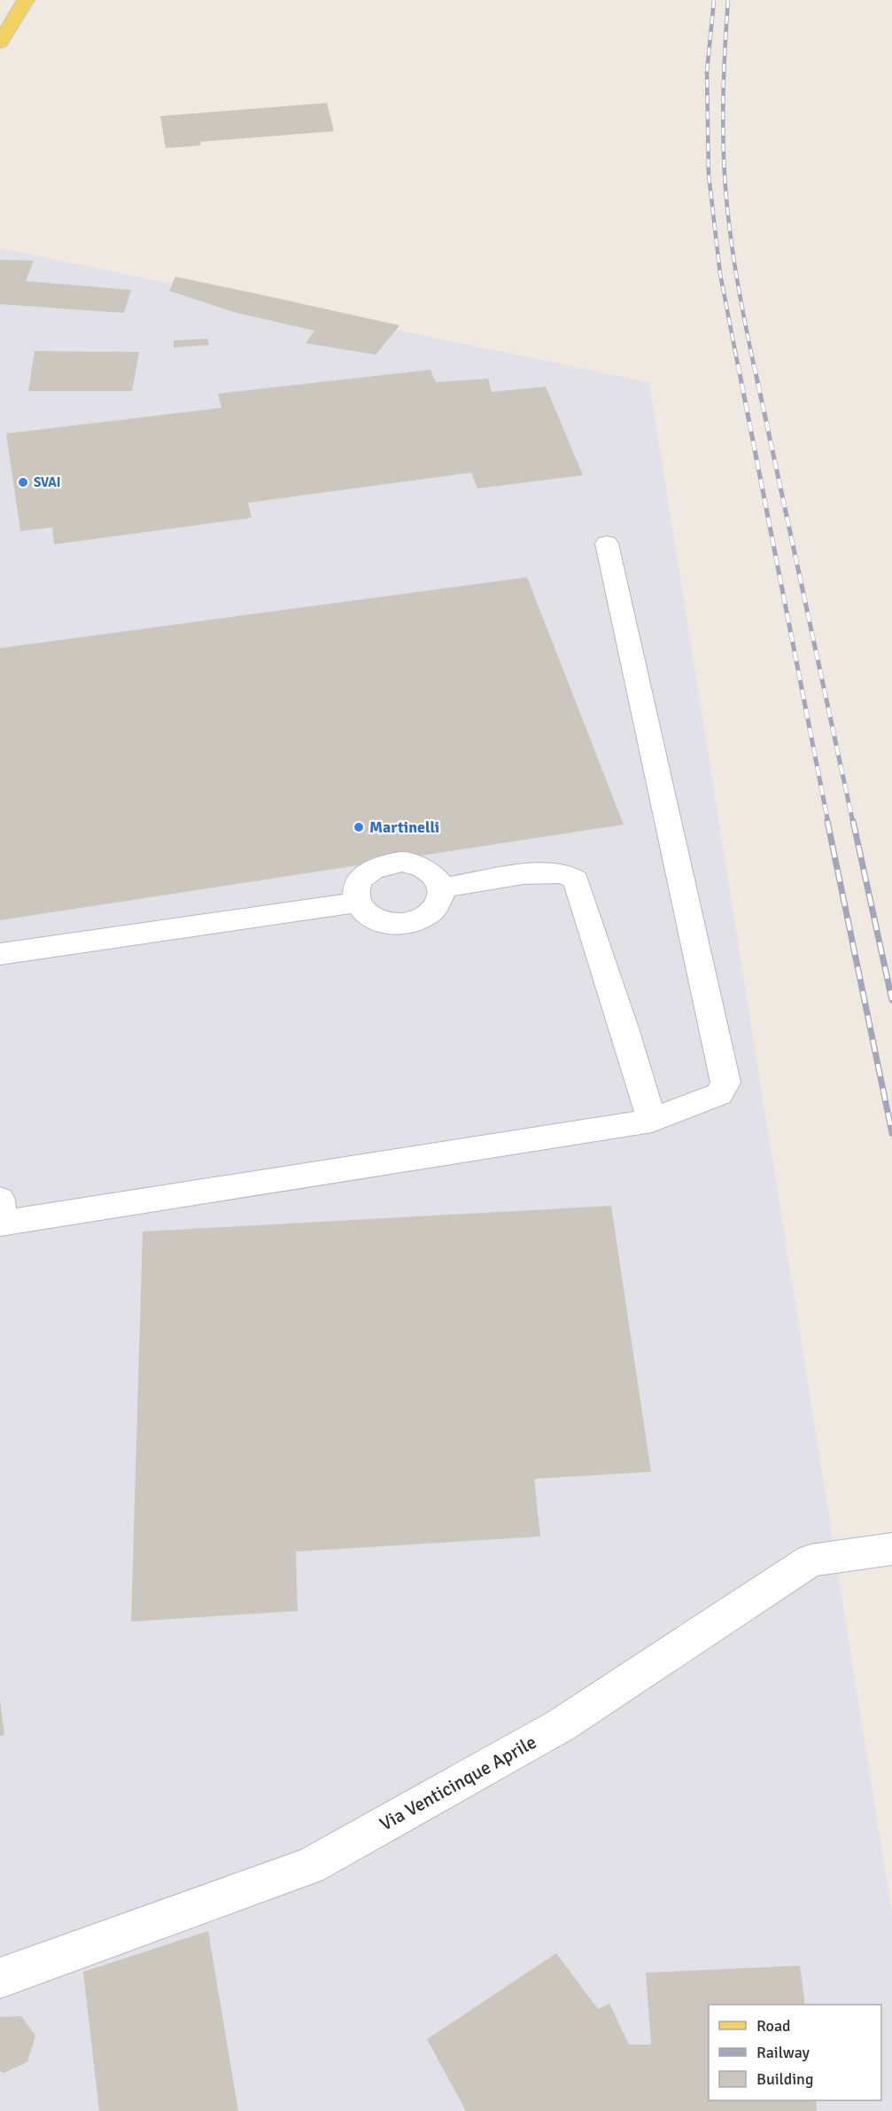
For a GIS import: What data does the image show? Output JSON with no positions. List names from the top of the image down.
{
  "streets": {
    "street": ["Via Venticinque Aprile"]
  },
  "places": ["SVAI", "Martinelli"],
  "legend": ["Road", "Railway", "Building"]
}
